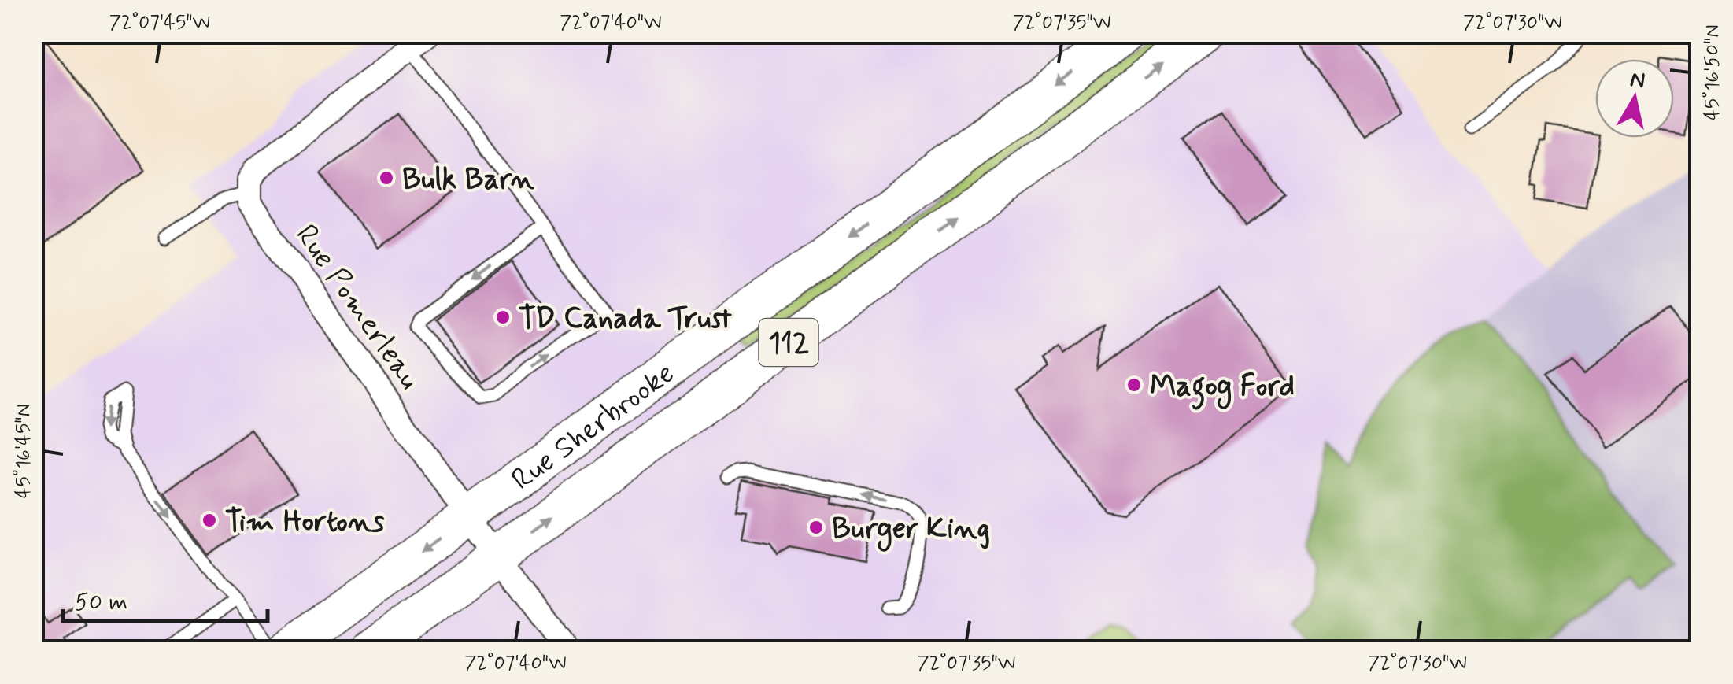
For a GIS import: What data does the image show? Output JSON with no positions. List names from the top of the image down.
{
  "streets": {
    "main road": ["112", "Rue Sherbrooke"],
    "street": ["Rue Pomerleau"]
  },
  "crossings": [
    ["Rue Pomerleau", "Rue Sherbrooke"]
  ],
  "places": [
    "Bulk Barn",
    "TD Canada Trust",
    "Magog Ford",
    "Tim Hortons",
    "Burger King"
  ],
  "scale_bar": "50 m",
  "north": "top",
  "coordinates": [
    "72°07'45\"W",
    "72°07'40\"W",
    "72°07'35\"W",
    "72°07'30\"W",
    "45°16'50\"N",
    "45°16'45\"N"
  ]
}
